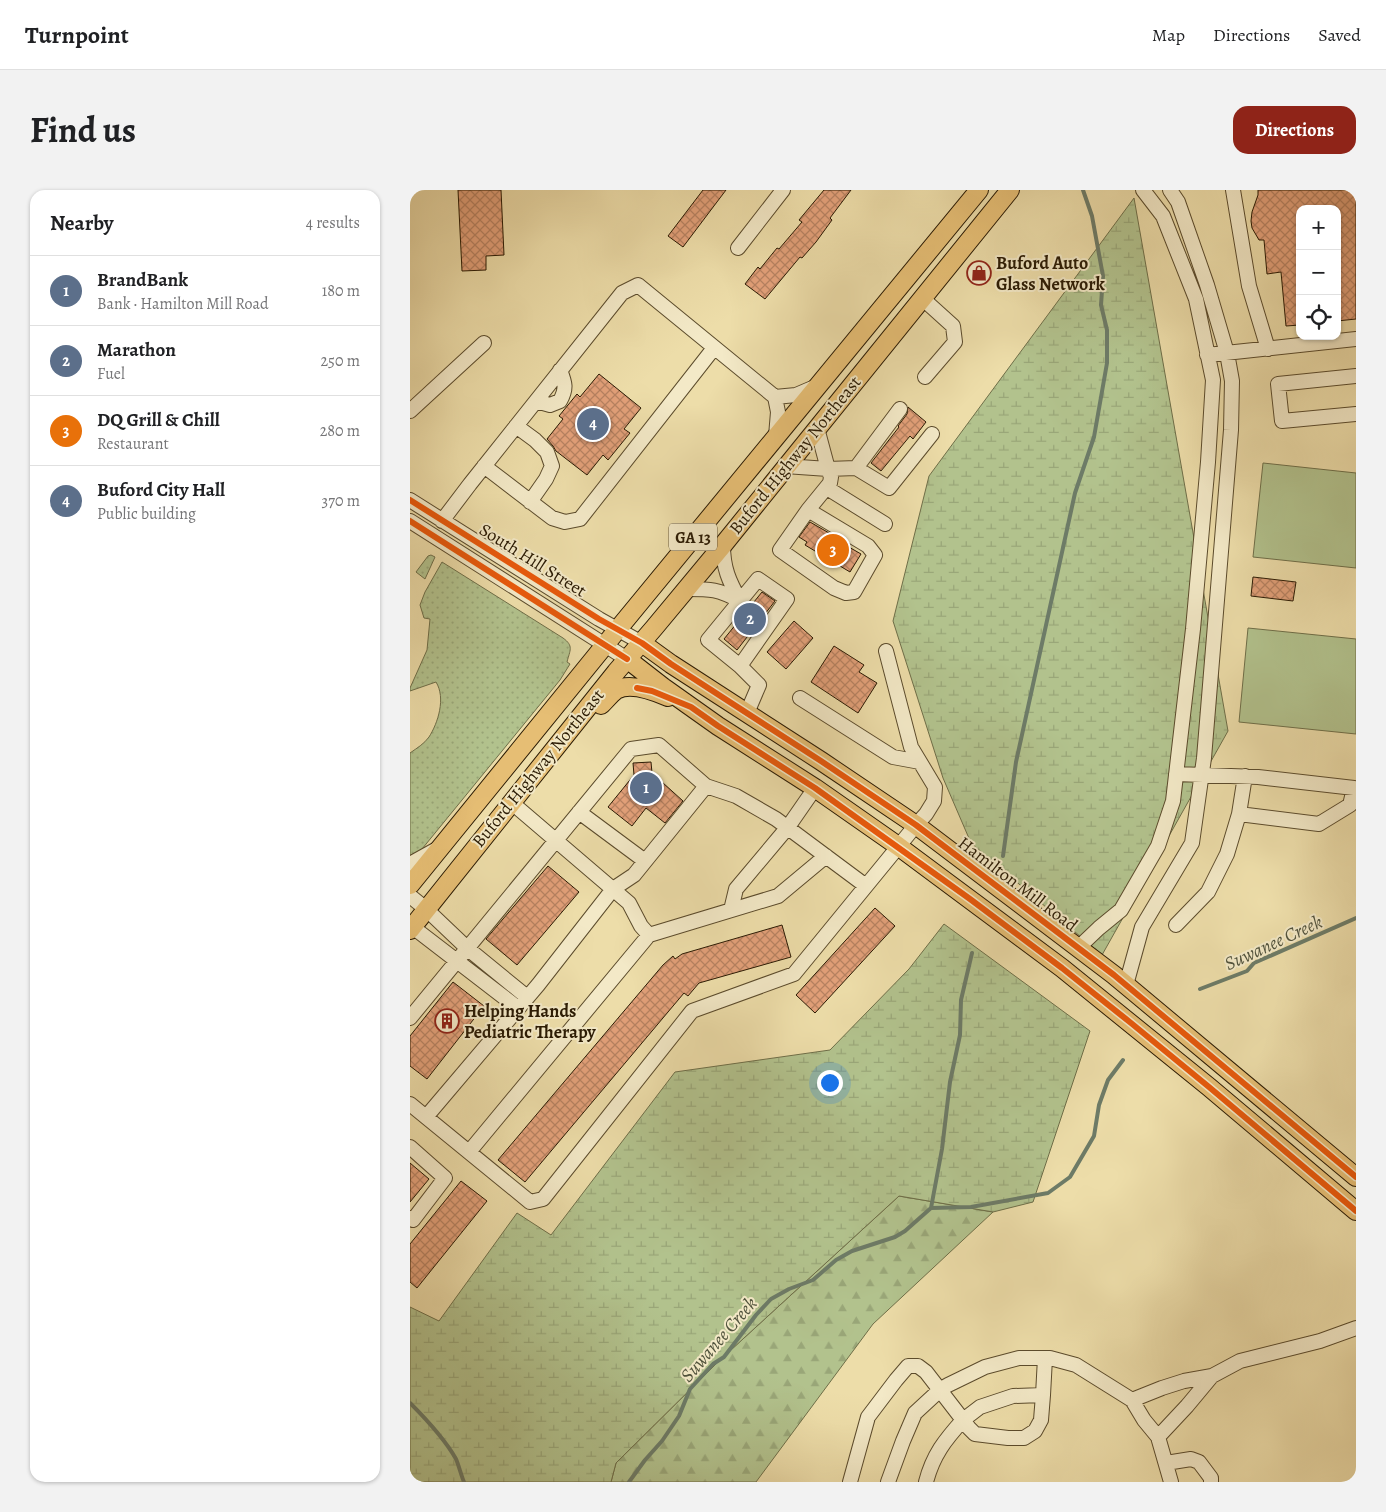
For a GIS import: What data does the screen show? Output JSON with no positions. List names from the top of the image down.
{
  "streets": {
    "main road": ["Buford Highway Northeast", "GA 13", "Hamilton Mill Road"],
    "street": ["South Hill Street"]
  },
  "crossings": [
    ["Buford Highway Northeast", "South Hill Street"],
    ["Buford Highway Northeast", "Hamilton Mill Road"],
    ["South Hill Street", "Hamilton Mill Road"]
  ],
  "water": ["Suwanee Creek"],
  "places": {
    "shop": ["Buford Auto Glass Network"],
    "building": ["Helping Hands Pediatric Therapy"]
  },
  "page": {
    "header": "Turnpoint",
    "nav": ["Map", "Directions", "Saved"],
    "title": "Find us",
    "buttons": "Directions",
    "heading": ["Nearby", "4 results"],
    "map_buttons": ["+", "−"],
    "list": [
      {
        "mark": "1",
        "name": "BrandBank",
        "note": "Bank · Hamilton Mill Road",
        "value": "180 m"
      },
      {
        "mark": "2",
        "name": "Marathon",
        "note": "Fuel",
        "value": "250 m"
      },
      {
        "mark": "3",
        "name": "DQ Grill & Chill",
        "note": "Restaurant",
        "value": "280 m"
      },
      {
        "mark": "4",
        "name": "Buford City Hall",
        "note": "Public building",
        "value": "370 m"
      }
    ],
    "pins": [
      "4",
      "3",
      "2",
      "1"
    ]
  }
}
